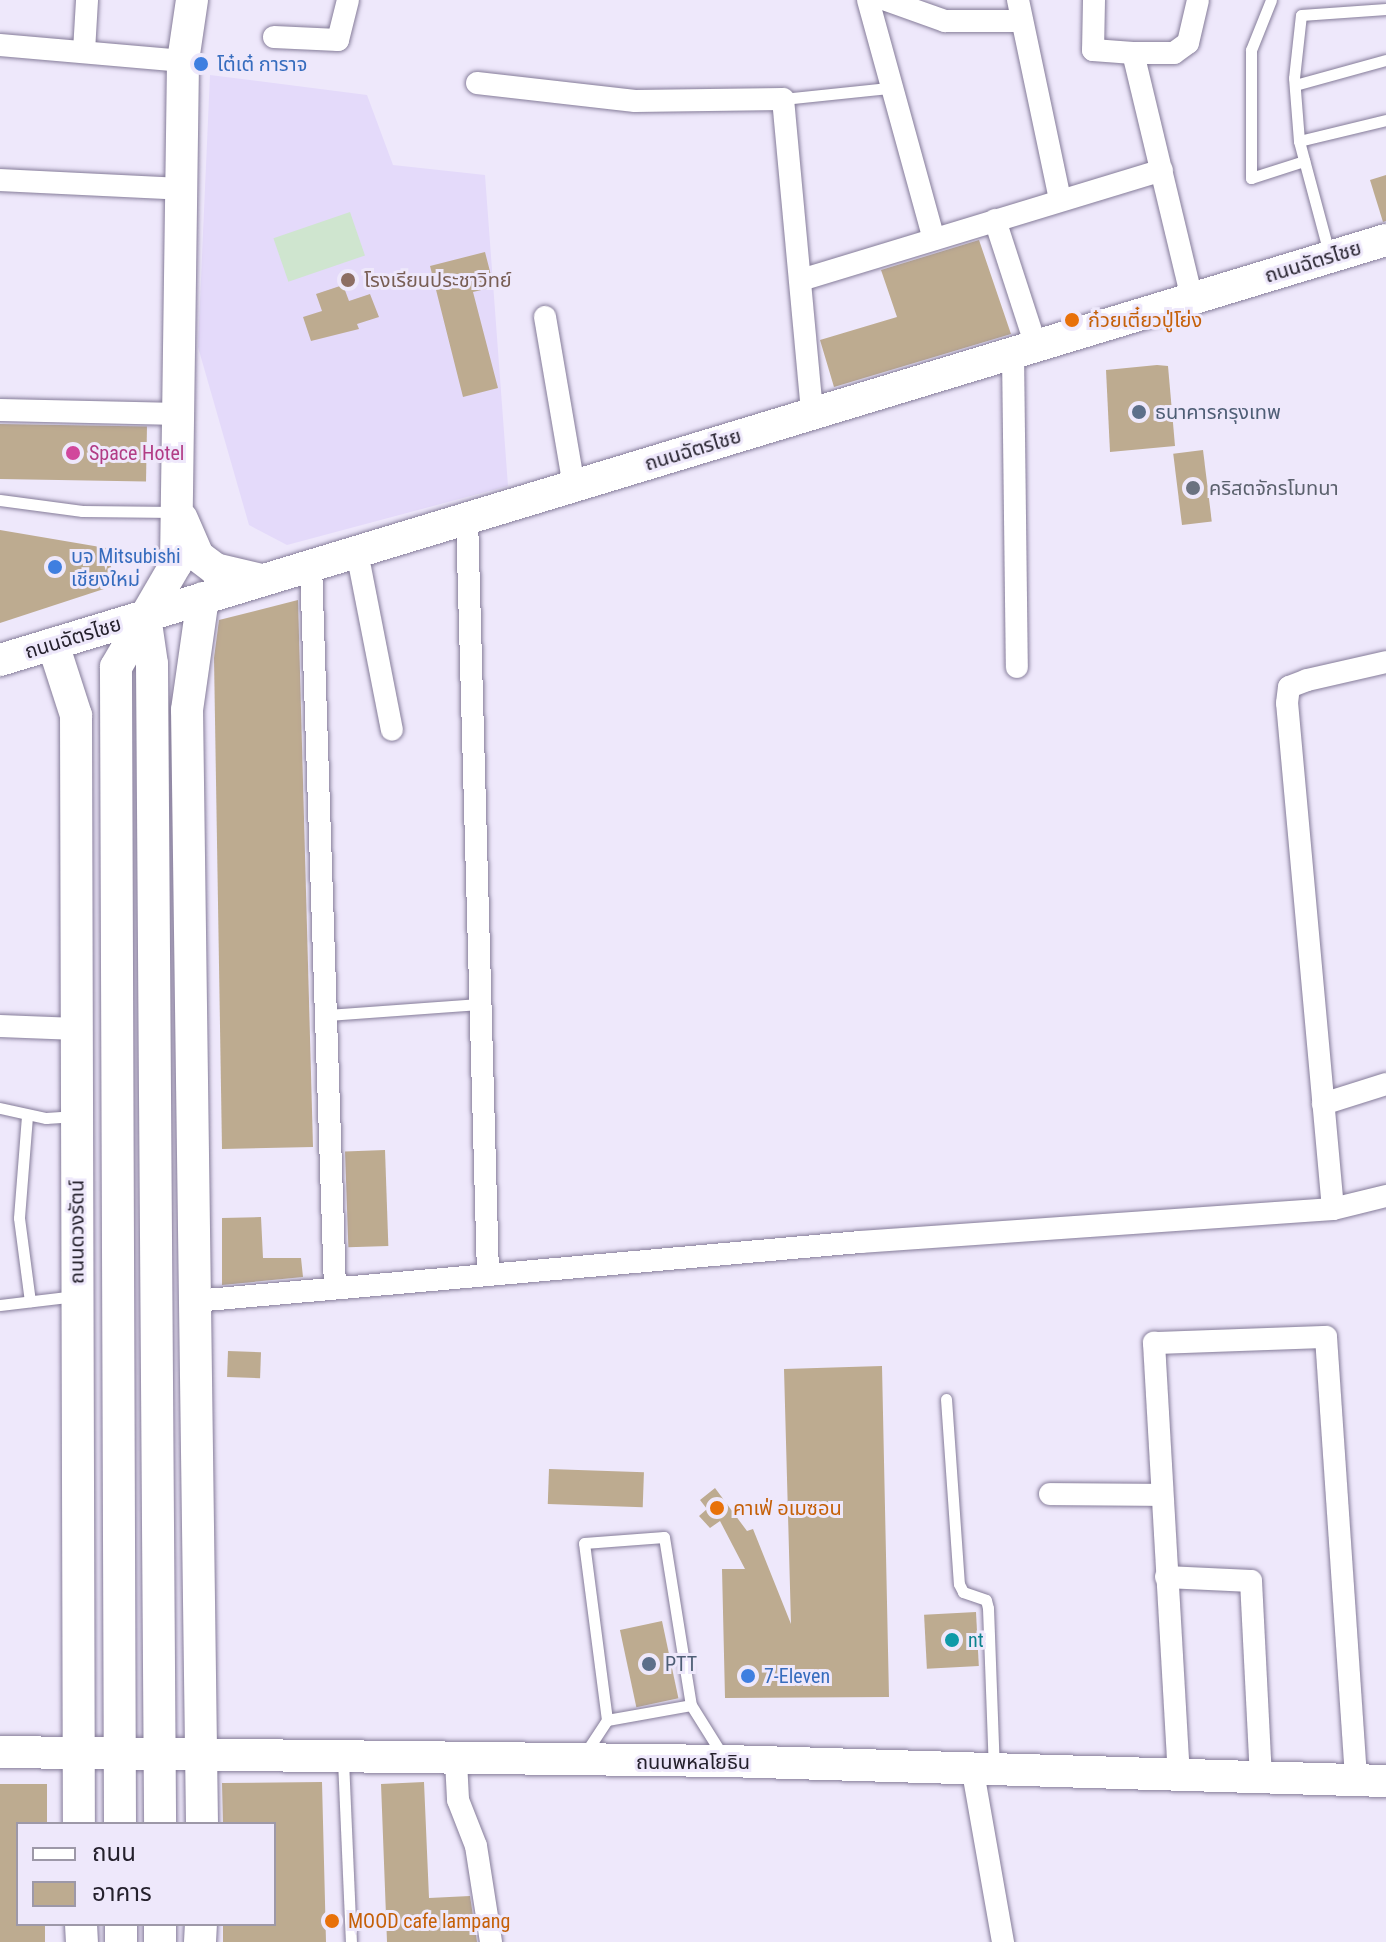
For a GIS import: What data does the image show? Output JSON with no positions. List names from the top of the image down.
{
  "streets": {
    "main road": ["ถนนฉัตรไชย", "ถนนดวงรัตน์", "ถนนพหลโยธิน"]
  },
  "crossings": [
    ["ถนนฉัตรไชย", "ถนนดวงรัตน์"],
    ["ถนนดวงรัตน์", "ถนนพหลโยธิน"]
  ],
  "places": [
    "โต๋เต๋ การาจ",
    "โรงเรียนประชาวิทย์",
    "ก๋วยเตี๋ยวปู่โย่ง",
    "ธนาคารกรุงเทพ",
    "Space Hotel",
    "คริสตจักรโมทนา",
    "บจ Mitsubishi เชียงใหม่",
    "คาเฟ่ อเมซอน",
    "nt",
    "PTT",
    "7-Eleven",
    "MOOD cafe lampang"
  ],
  "legend": ["ถนน", "อาคาร"]
}
